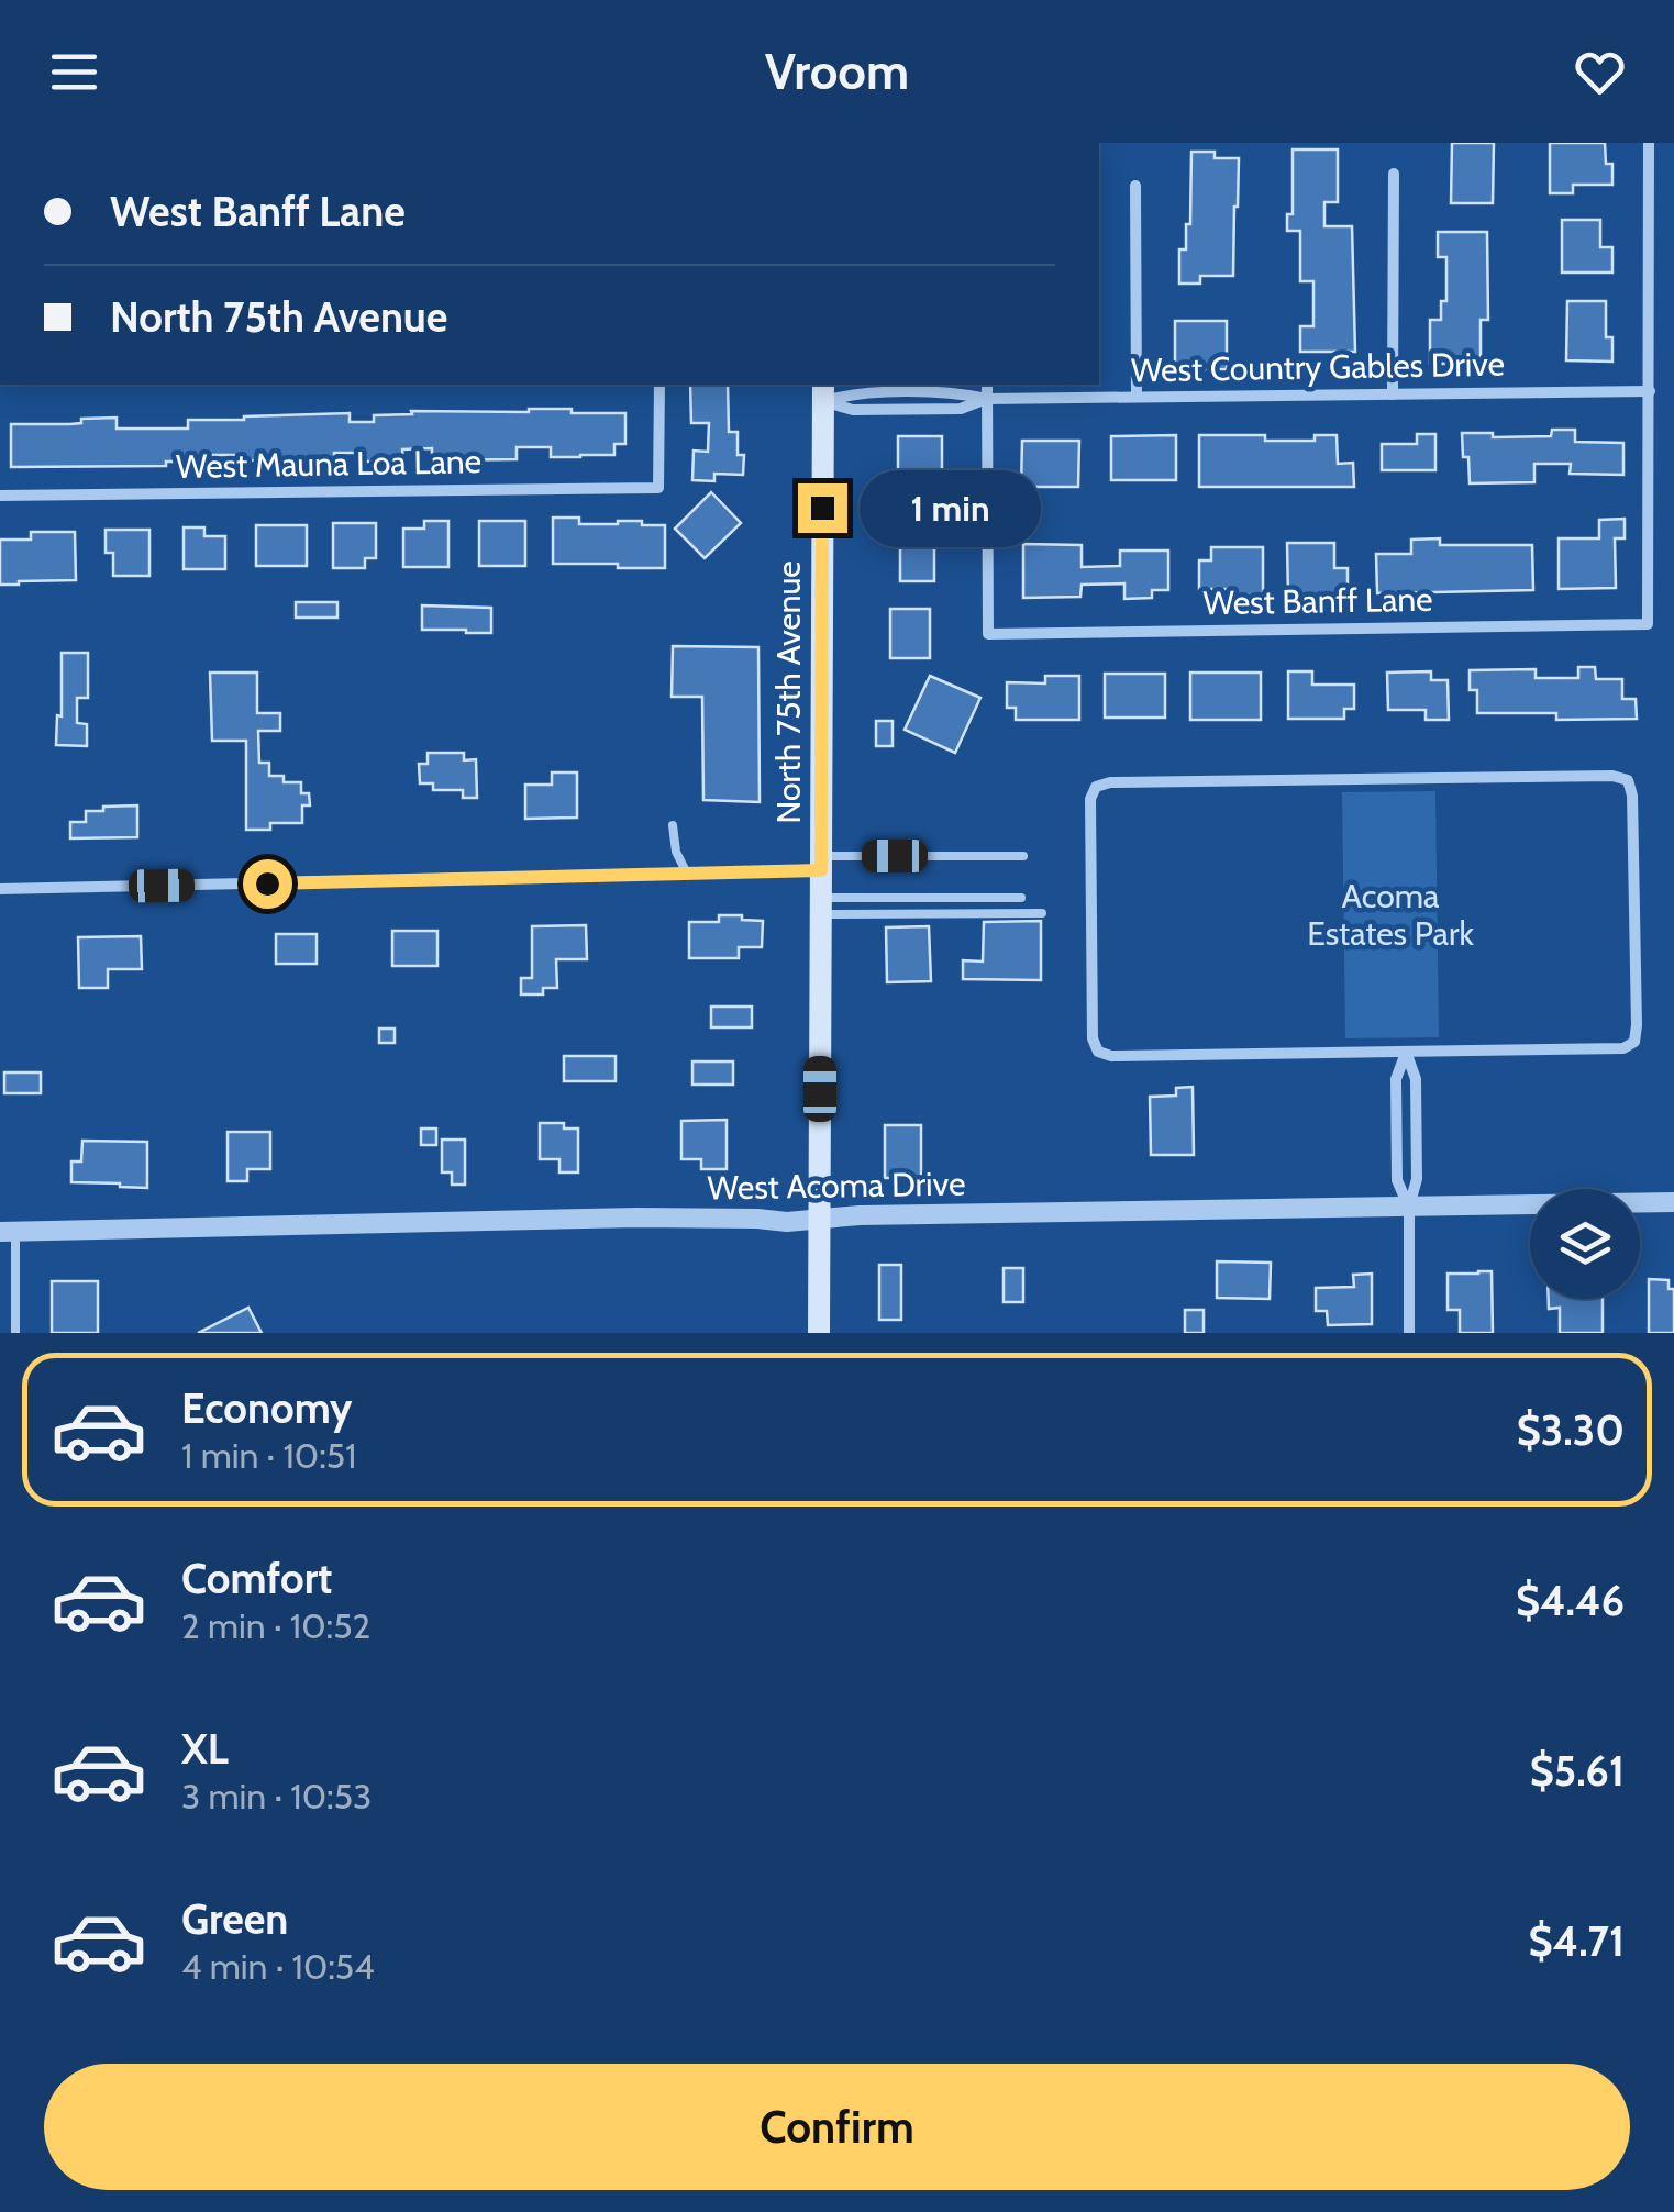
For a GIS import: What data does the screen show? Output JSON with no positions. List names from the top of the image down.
{
  "streets": {
    "main road": ["North 75th Avenue"],
    "street": [
      "West Country Gables Drive",
      "West Mauna Loa Lane",
      "West Banff Lane",
      "West Acoma Drive"
    ]
  },
  "crossings": [
    ["West Country Gables Drive", "West Banff Lane"],
    ["West Country Gables Drive", "North 75th Avenue"],
    ["North 75th Avenue", "West Acoma Drive"]
  ],
  "parks": ["Acoma Estates Park"],
  "page": {
    "header": "Vroom",
    "banner": ["West Banff Lane", "North 75th Avenue"],
    "bubble": "1 min",
    "list": [
      {
        "name": "Economy",
        "note": "1 min · 10:51",
        "value": "$3.30"
      },
      {
        "name": "Comfort",
        "note": "2 min · 10:52",
        "value": "$4.46"
      },
      {
        "name": "XL",
        "note": "3 min · 10:53",
        "value": "$5.61"
      },
      {
        "name": "Green",
        "note": "4 min · 10:54",
        "value": "$4.71"
      }
    ],
    "buttons": "Confirm"
  }
}
